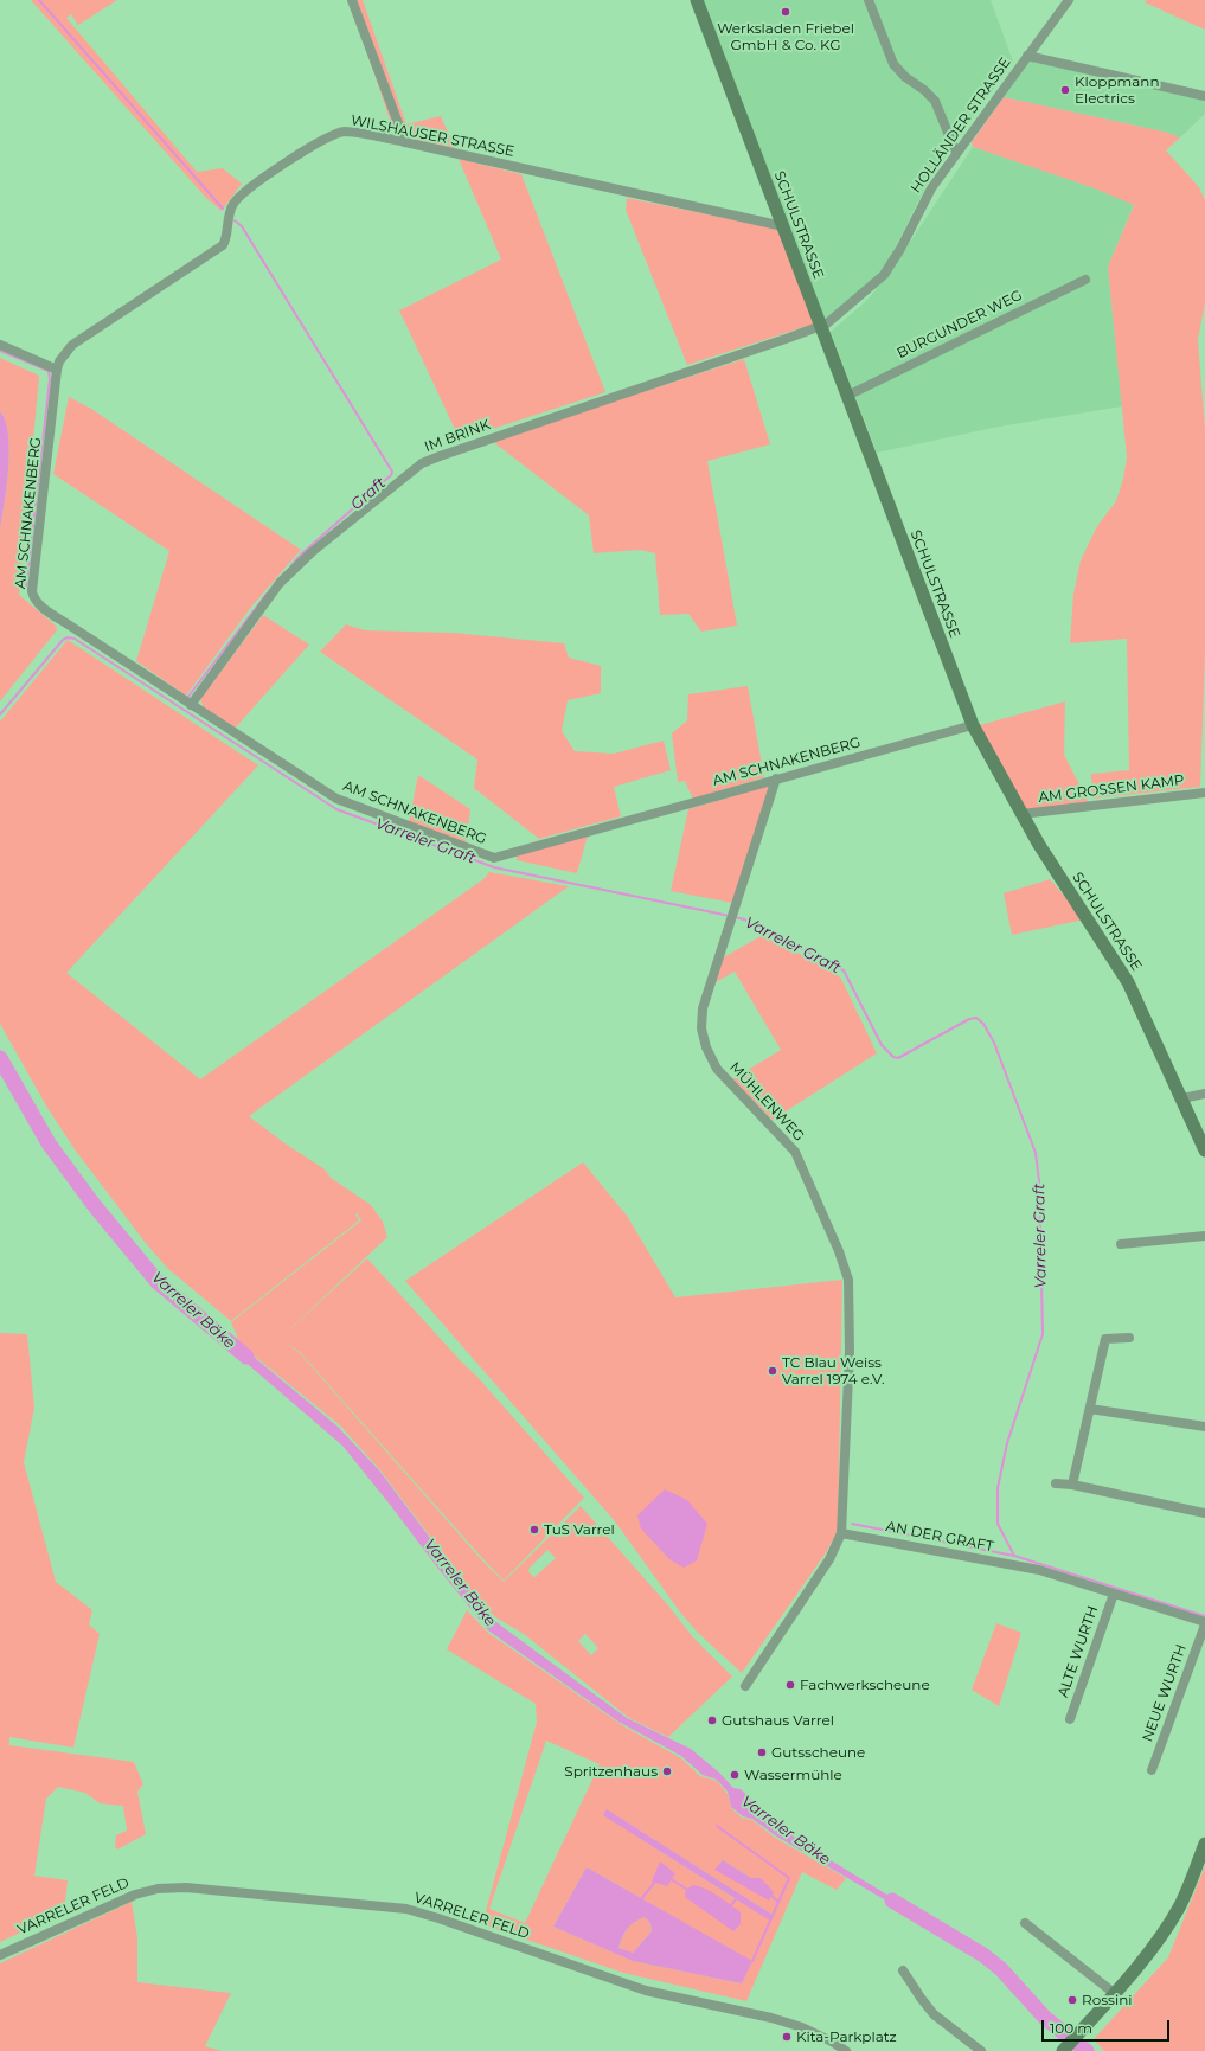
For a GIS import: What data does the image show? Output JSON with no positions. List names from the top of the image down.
{
  "streets": {
    "street": [
      "HOLLÄNDER STRASSE",
      "WILSHAUSER STRASSE",
      "SCHULSTRASSE",
      "BURGUNDER WEG",
      "IM BRINK",
      "AM SCHNAKENBERG",
      "AM GROSSEN KAMP",
      "MÜHLENWEG",
      "AN DER GRAFT",
      "ALTE WURTH",
      "NEUE WURTH",
      "VARRELER FELD"
    ]
  },
  "crossings": [
    ["HOLLÄNDER STRASSE", "SCHULSTRASSE"],
    ["HOLLÄNDER STRASSE", "IM BRINK"],
    ["WILSHAUSER STRASSE", "SCHULSTRASSE"],
    ["WILSHAUSER STRASSE", "AM SCHNAKENBERG"],
    ["SCHULSTRASSE", "BURGUNDER WEG"],
    ["SCHULSTRASSE", "IM BRINK"],
    ["SCHULSTRASSE", "AM SCHNAKENBERG"],
    ["SCHULSTRASSE", "AM GROSSEN KAMP"],
    ["IM BRINK", "AM SCHNAKENBERG"],
    ["AM SCHNAKENBERG", "MÜHLENWEG"],
    ["MÜHLENWEG", "AN DER GRAFT"],
    ["AN DER GRAFT", "ALTE WURTH"],
    ["AN DER GRAFT", "NEUE WURTH"]
  ],
  "water": ["Graft", "Varreler Graft", "Varreler Bäke"],
  "places": [
    "Werksladen Friebel GmbH & Co. KG",
    "Kloppmann Electrics",
    "TC Blau Weiss Varrel 1974 e.V.",
    "TuS Varrel",
    "Fachwerkscheune",
    "Gutshaus Varrel",
    "Gutsscheune",
    "Spritzenhaus",
    "Wassermühle",
    "Rossini",
    "Kita-Parkplatz"
  ],
  "scale_bar": "100 m"
}
